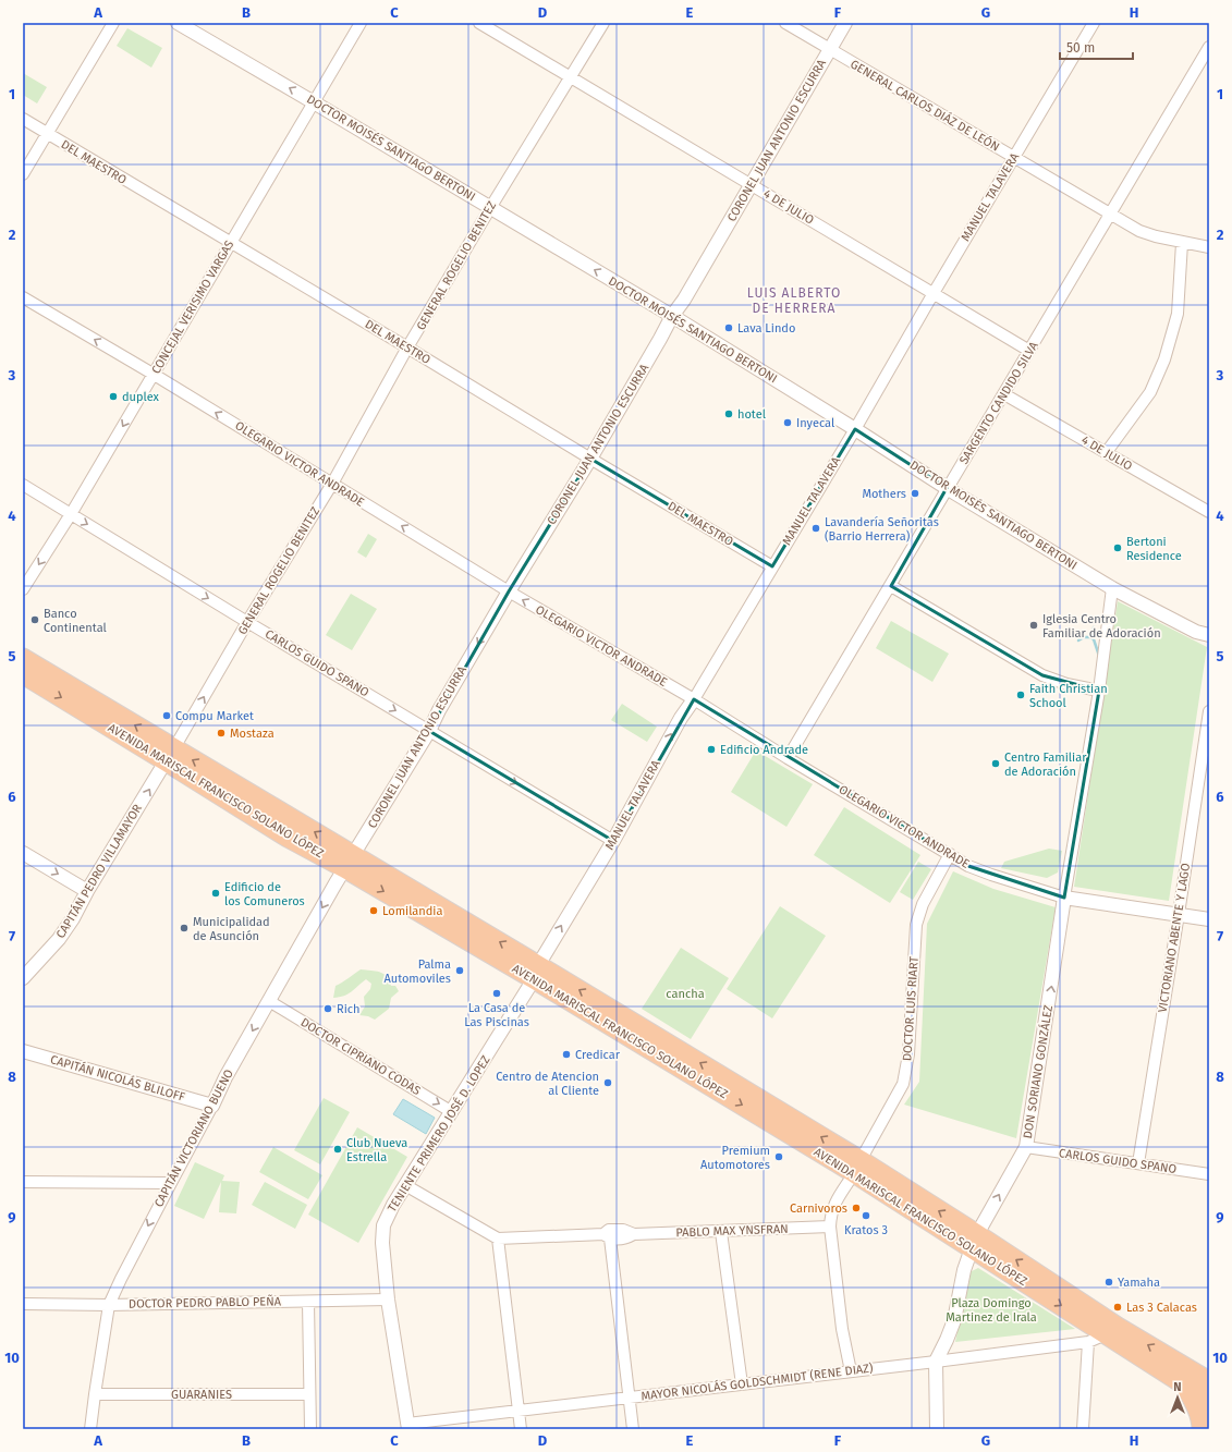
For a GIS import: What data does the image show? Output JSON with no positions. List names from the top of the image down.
{
  "streets": {
    "highway": ["AVENIDA MARISCAL FRANCISCO SOLANO LÓPEZ"],
    "street": [
      "GENERAL CARLOS DIÁZ DE LEÓN",
      "CORONEL JUAN ANTONIO ESCURRA",
      "DOCTOR MOISÉS SANTIAGO BERTONI",
      "DEL MAESTRO",
      "MANUEL TALAVERA",
      "4 DE JULIO",
      "GENERAL ROGELIO BENITEZ",
      "CONCEJAL VERISIMO VARGAS",
      "SARGENTO CANDIDO SILVA",
      "OLEGARIO VICTOR ANDRADE",
      "CARLOS GUIDO SPANO",
      "CAPITÁN PEDRO VILLAMAYOR",
      "VICTORIANO ABENTE Y LAGO",
      "DOCTOR LUIS RIART",
      "DOCTOR CIPRIANO CODAS",
      "DON SORIANO GONZÁLEZ",
      "CAPITÁN NICOLÁS BLILOFF",
      "TENIENTE PRIMERO JOSÉ D. LOPEZ",
      "CAPITÁN VICTORIANO BUENO",
      "PABLO MAX YNSFRAN",
      "DOCTOR PEDRO PABLO PEÑA",
      "MAYOR NICOLÁS GOLDSCHMIDT (RENE DIAZ)",
      "GUARANIES"
    ]
  },
  "crossings": [
    ["GENERAL CARLOS DIÁZ DE LEÓN", "CORONEL JUAN ANTONIO ESCURRA"],
    ["GENERAL CARLOS DIÁZ DE LEÓN", "MANUEL TALAVERA"],
    ["GENERAL CARLOS DIÁZ DE LEÓN", "SARGENTO CANDIDO SILVA"],
    ["CORONEL JUAN ANTONIO ESCURRA", "DOCTOR MOISÉS SANTIAGO BERTONI"],
    ["CORONEL JUAN ANTONIO ESCURRA", "DEL MAESTRO"],
    ["CORONEL JUAN ANTONIO ESCURRA", "4 DE JULIO"],
    ["CORONEL JUAN ANTONIO ESCURRA", "OLEGARIO VICTOR ANDRADE"],
    ["CORONEL JUAN ANTONIO ESCURRA", "CARLOS GUIDO SPANO"],
    ["CORONEL JUAN ANTONIO ESCURRA", "AVENIDA MARISCAL FRANCISCO SOLANO LÓPEZ"],
    ["CORONEL JUAN ANTONIO ESCURRA", "CAPITÁN VICTORIANO BUENO"],
    ["DOCTOR MOISÉS SANTIAGO BERTONI", "MANUEL TALAVERA"],
    ["DOCTOR MOISÉS SANTIAGO BERTONI", "GENERAL ROGELIO BENITEZ"],
    ["DOCTOR MOISÉS SANTIAGO BERTONI", "CONCEJAL VERISIMO VARGAS"],
    ["DOCTOR MOISÉS SANTIAGO BERTONI", "SARGENTO CANDIDO SILVA"],
    ["DEL MAESTRO", "MANUEL TALAVERA"],
    ["DEL MAESTRO", "GENERAL ROGELIO BENITEZ"],
    ["DEL MAESTRO", "CONCEJAL VERISIMO VARGAS"],
    ["MANUEL TALAVERA", "4 DE JULIO"],
    ["MANUEL TALAVERA", "OLEGARIO VICTOR ANDRADE"],
    ["MANUEL TALAVERA", "CARLOS GUIDO SPANO"],
    ["MANUEL TALAVERA", "AVENIDA MARISCAL FRANCISCO SOLANO LÓPEZ"],
    ["MANUEL TALAVERA", "TENIENTE PRIMERO JOSÉ D. LOPEZ"],
    ["4 DE JULIO", "GENERAL ROGELIO BENITEZ"],
    ["4 DE JULIO", "SARGENTO CANDIDO SILVA"],
    ["GENERAL ROGELIO BENITEZ", "OLEGARIO VICTOR ANDRADE"],
    ["GENERAL ROGELIO BENITEZ", "CARLOS GUIDO SPANO"],
    ["GENERAL ROGELIO BENITEZ", "AVENIDA MARISCAL FRANCISCO SOLANO LÓPEZ"],
    ["GENERAL ROGELIO BENITEZ", "CAPITÁN PEDRO VILLAMAYOR"],
    ["CONCEJAL VERISIMO VARGAS", "OLEGARIO VICTOR ANDRADE"],
    ["CONCEJAL VERISIMO VARGAS", "CARLOS GUIDO SPANO"],
    ["SARGENTO CANDIDO SILVA", "OLEGARIO VICTOR ANDRADE"],
    ["OLEGARIO VICTOR ANDRADE", "VICTORIANO ABENTE Y LAGO"],
    ["OLEGARIO VICTOR ANDRADE", "DOCTOR LUIS RIART"],
    ["OLEGARIO VICTOR ANDRADE", "DON SORIANO GONZÁLEZ"],
    ["CARLOS GUIDO SPANO", "VICTORIANO ABENTE Y LAGO"],
    ["CARLOS GUIDO SPANO", "DON SORIANO GONZÁLEZ"],
    ["AVENIDA MARISCAL FRANCISCO SOLANO LÓPEZ", "CAPITÁN PEDRO VILLAMAYOR"],
    ["AVENIDA MARISCAL FRANCISCO SOLANO LÓPEZ", "DOCTOR LUIS RIART"],
    ["AVENIDA MARISCAL FRANCISCO SOLANO LÓPEZ", "DON SORIANO GONZÁLEZ"],
    ["AVENIDA MARISCAL FRANCISCO SOLANO LÓPEZ", "TENIENTE PRIMERO JOSÉ D. LOPEZ"],
    ["AVENIDA MARISCAL FRANCISCO SOLANO LÓPEZ", "CAPITÁN VICTORIANO BUENO"],
    ["AVENIDA MARISCAL FRANCISCO SOLANO LÓPEZ", "MAYOR NICOLÁS GOLDSCHMIDT (RENE DIAZ)"],
    ["DOCTOR LUIS RIART", "PABLO MAX YNSFRAN"],
    ["DOCTOR LUIS RIART", "MAYOR NICOLÁS GOLDSCHMIDT (RENE DIAZ)"],
    ["DOCTOR CIPRIANO CODAS", "TENIENTE PRIMERO JOSÉ D. LOPEZ"],
    ["DOCTOR CIPRIANO CODAS", "CAPITÁN VICTORIANO BUENO"],
    ["DON SORIANO GONZÁLEZ", "MAYOR NICOLÁS GOLDSCHMIDT (RENE DIAZ)"],
    ["CAPITÁN NICOLÁS BLILOFF", "CAPITÁN VICTORIANO BUENO"],
    ["TENIENTE PRIMERO JOSÉ D. LOPEZ", "DOCTOR PEDRO PABLO PEÑA"],
    ["TENIENTE PRIMERO JOSÉ D. LOPEZ", "MAYOR NICOLÁS GOLDSCHMIDT (RENE DIAZ)"],
    ["CAPITÁN VICTORIANO BUENO", "DOCTOR PEDRO PABLO PEÑA"],
    ["CAPITÁN VICTORIANO BUENO", "GUARANIES"]
  ],
  "one_way": [
    "CONCEJAL VERISIMO VARGAS",
    "OLEGARIO VICTOR ANDRADE",
    "CARLOS GUIDO SPANO",
    "CAPITÁN PEDRO VILLAMAYOR",
    "DOCTOR CIPRIANO CODAS",
    "DON SORIANO GONZÁLEZ",
    "CAPITÁN VICTORIANO BUENO"
  ],
  "districts": ["LUIS ALBERTO DE HERRERA"],
  "parks": ["cancha", "Plaza Domingo Martinez de Irala"],
  "places": [
    "Lava Lindo",
    "duplex",
    "hotel",
    "Inyecal",
    "Mothers",
    "Lavandería Señoritas (Barrio Herrera)",
    "Bertoni Residence",
    "Banco Continental",
    "Iglesia Centro Familiar de Adoración",
    "Faith Christian School",
    "Compu Market",
    "Mostaza",
    "Edificio Andrade",
    "Centro Familiar de Adoración",
    "Edificio de los Comuneros",
    "Lomilandia",
    "Municipalidad de Asunción",
    "Palma Automoviles",
    "La Casa de Las Piscinas",
    "Rich",
    "Credicar",
    "Centro de Atencion al Cliente",
    "Club Nueva Estrella",
    "Premium Automotores",
    "Carnivoros",
    "Kratos 3",
    "Yamaha",
    "Las 3 Calacas"
  ],
  "scale_bar": "50 m",
  "north": "top",
  "grid": {
    "columns": [
      "A",
      "B",
      "C",
      "D",
      "E",
      "F",
      "G",
      "H"
    ],
    "rows": [
      "1",
      "2",
      "3",
      "4",
      "5",
      "6",
      "7",
      "8",
      "9",
      "10"
    ]
  }
}
